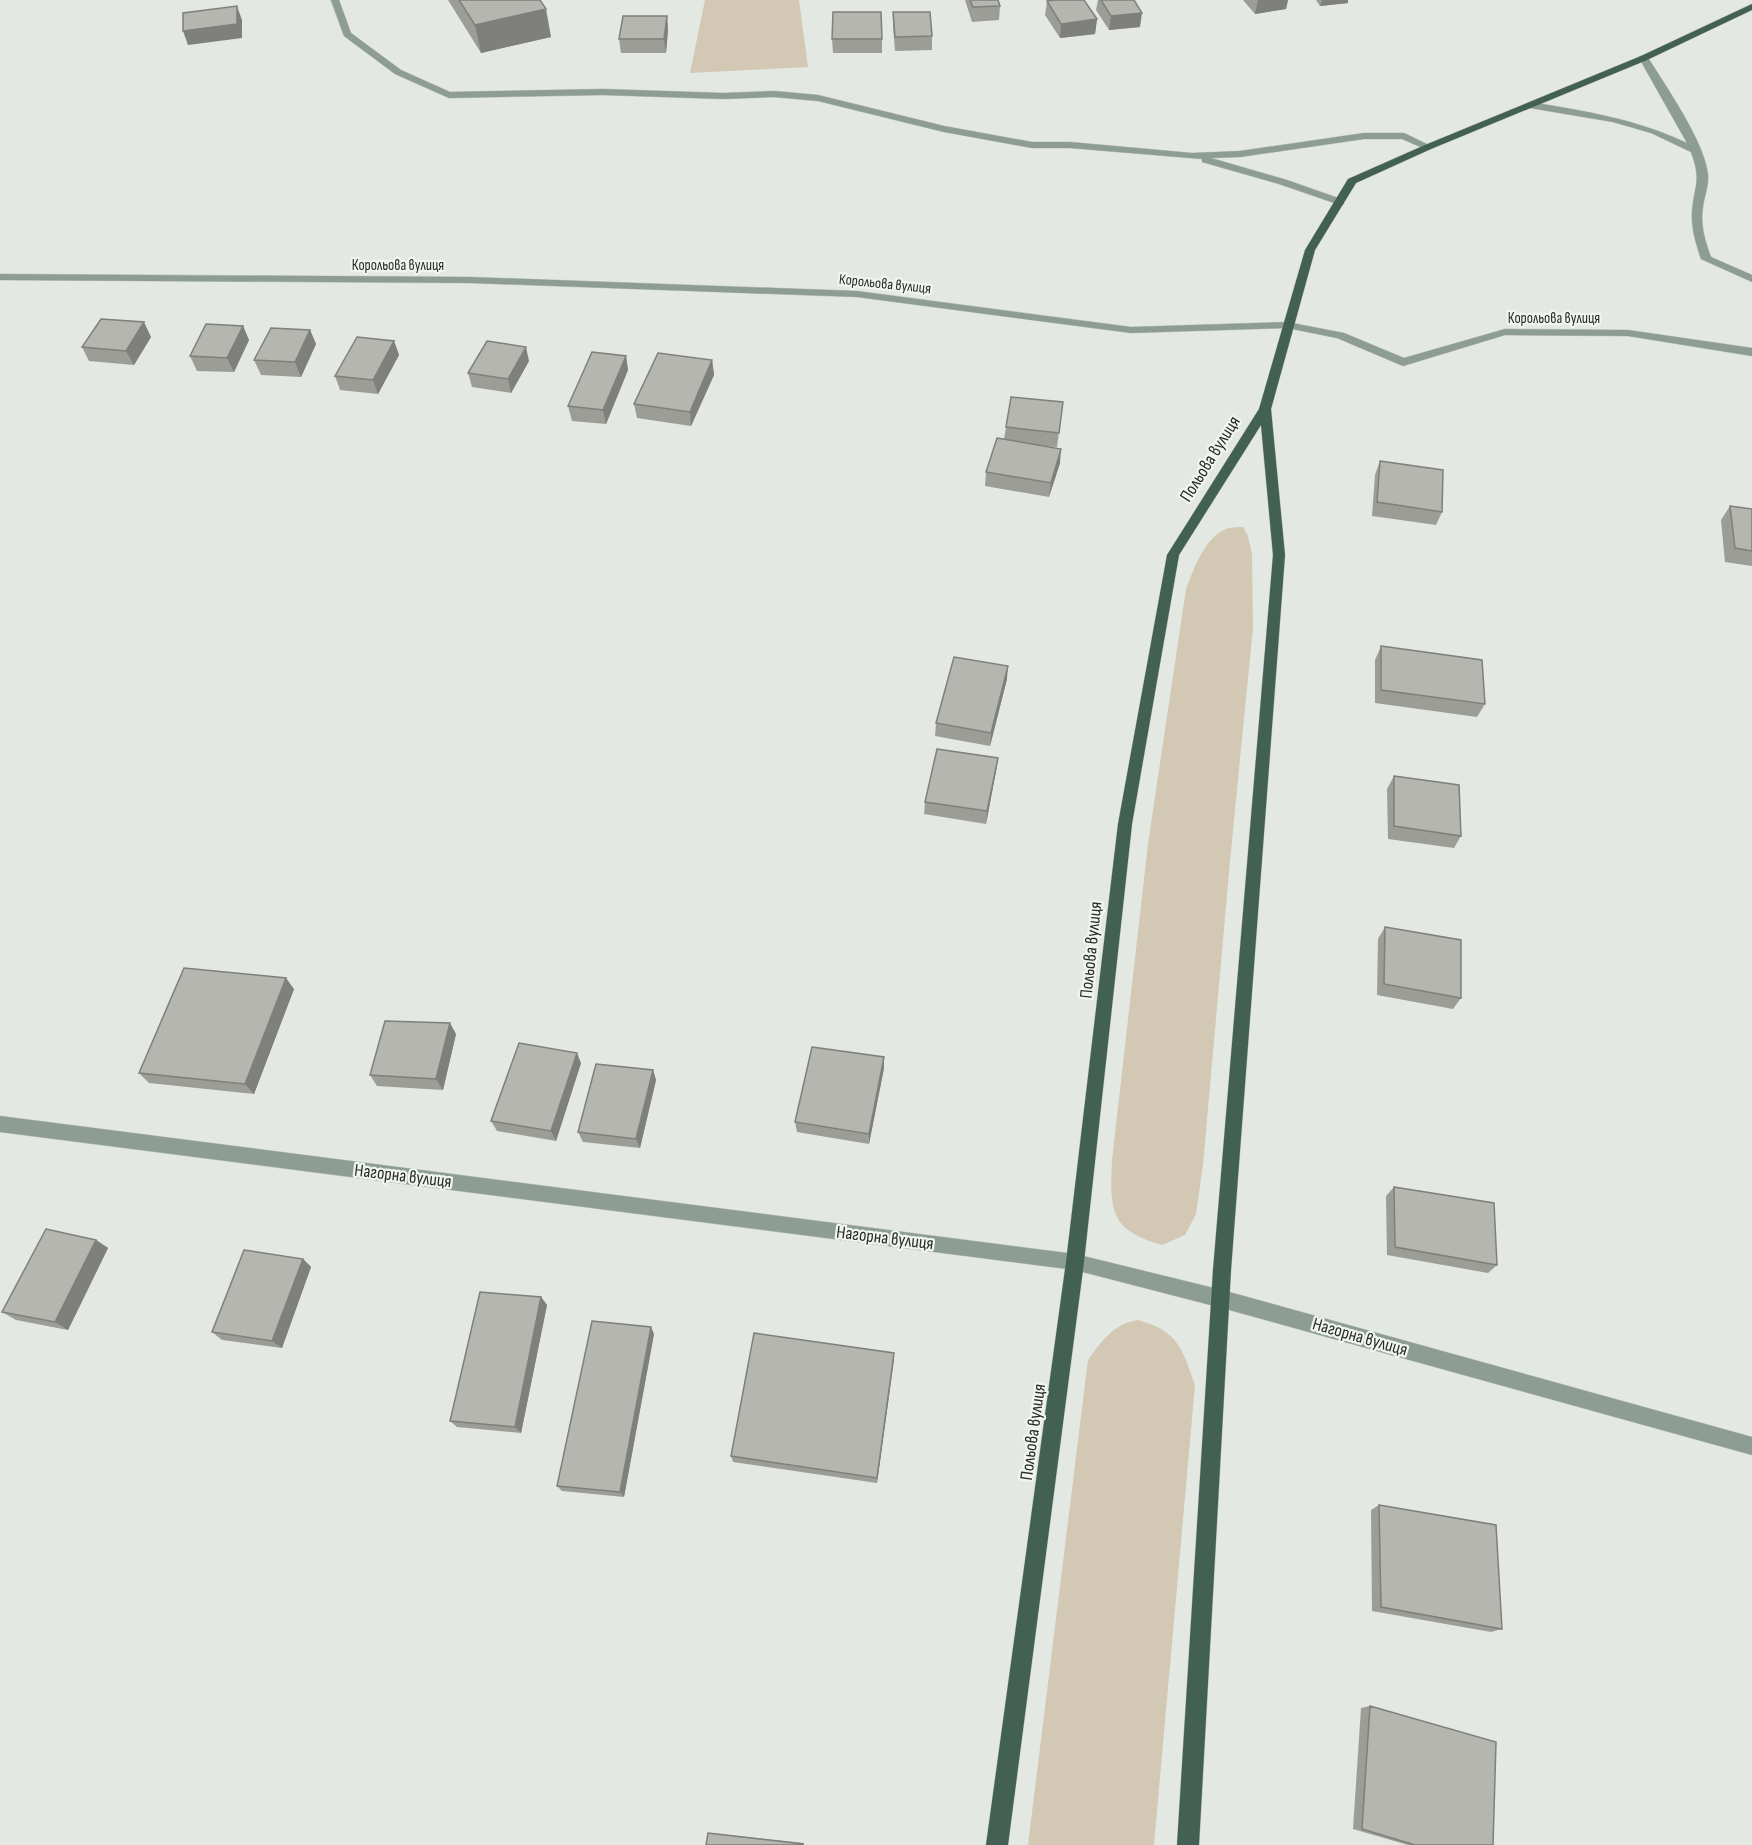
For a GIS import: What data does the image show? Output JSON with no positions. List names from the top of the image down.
{
  "streets": {
    "main road": ["Польова вулиця"],
    "street": ["Корольова вулиця", "Нагорна вулиця"]
  },
  "crossings": [
    ["Польова вулиця", "Нагорна вулиця"]
  ]
}
